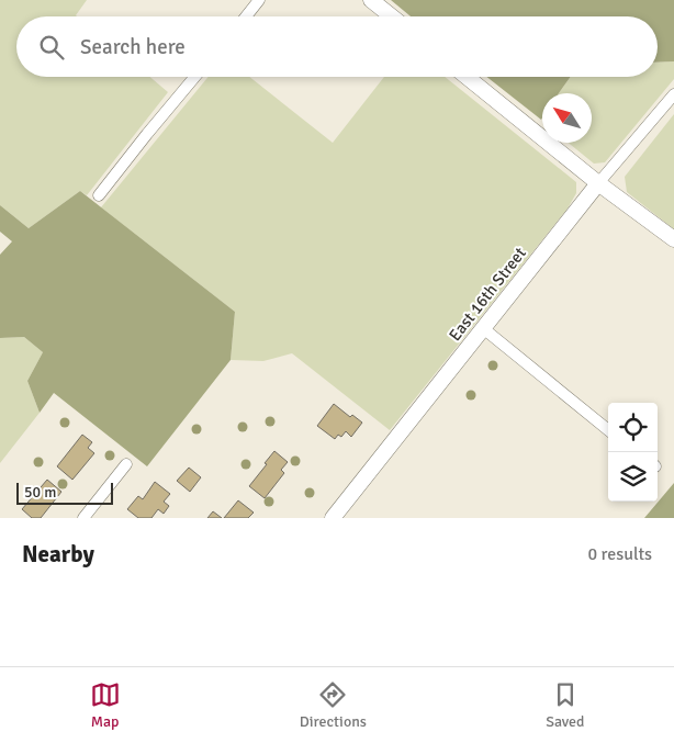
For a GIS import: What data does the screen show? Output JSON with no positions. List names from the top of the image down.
{
  "streets": {
    "street": ["East 16th Street"]
  },
  "scale_bar": "50 m",
  "north": "top left",
  "page": {
    "search": "Search here",
    "scale": "50 m",
    "heading": ["Nearby", "0 results"],
    "nav": ["Map", "Directions", "Saved"]
  }
}
